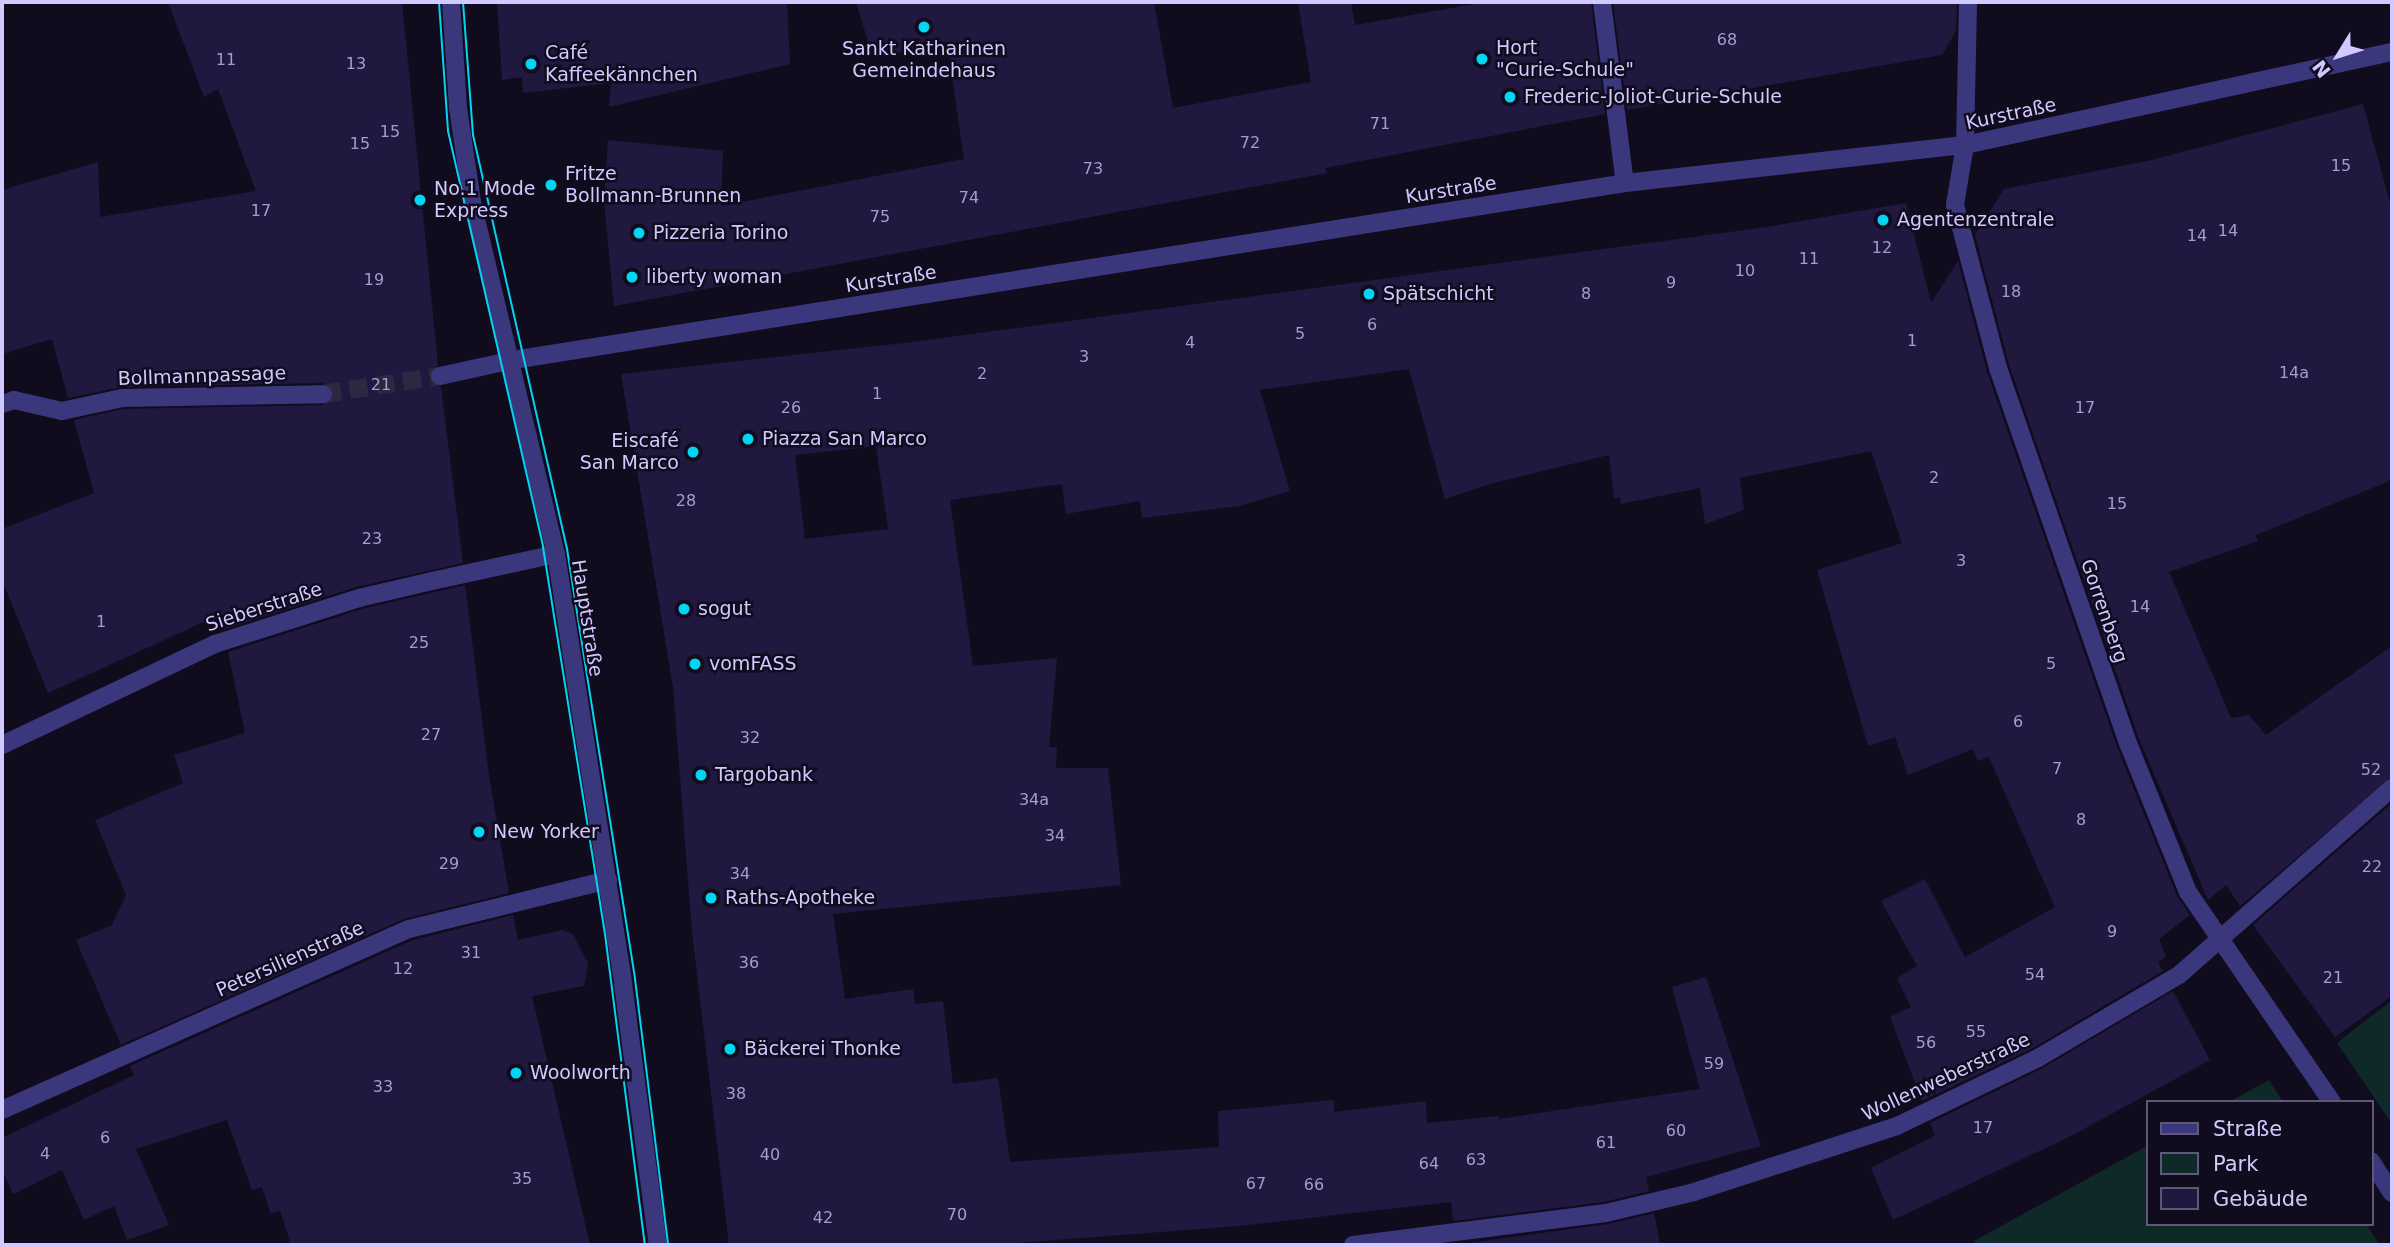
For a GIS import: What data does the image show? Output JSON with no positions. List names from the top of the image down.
{
  "streets": {
    "street": [
      "Kurstraße",
      "Bollmannpassage",
      "Sieberstraße",
      "Gorrenberg",
      "Hauptstraße",
      "Petersilienstraße",
      "Wollenweberstraße"
    ]
  },
  "crossings": [
    ["Kurstraße", "Gorrenberg"],
    ["Kurstraße", "Hauptstraße"],
    ["Sieberstraße", "Hauptstraße"],
    ["Gorrenberg", "Wollenweberstraße"],
    ["Hauptstraße", "Petersilienstraße"]
  ],
  "places": [
    "Sankt Katharinen Gemeindehaus",
    "Hort \"Curie-Schule\"",
    "Café Kaffeekännchen",
    "Frederic-Joliot-Curie-Schule",
    "Fritze Bollmann-Brunnen",
    "No.1 Mode Express",
    "Agentenzentrale",
    "Pizzeria Torino",
    "liberty woman",
    "Spätschicht",
    "Piazza San Marco",
    "Eiscafé San Marco",
    "sogut",
    "vomFASS",
    "Targobank",
    "New Yorker",
    "Raths-Apotheke",
    "Bäckerei Thonke",
    "Woolworth"
  ],
  "house_numbers": [
    "68",
    "11",
    "13",
    "71",
    "15",
    "72",
    "15",
    "15",
    "73",
    "74",
    "17",
    "75",
    "14",
    "14",
    "12",
    "11",
    "10",
    "19",
    "9",
    "18",
    "8",
    "6",
    "5",
    "1",
    "4",
    "3",
    "14a",
    "2",
    "21",
    "1",
    "26",
    "17",
    "2",
    "28",
    "15",
    "23",
    "3",
    "14",
    "1",
    "25",
    "5",
    "6",
    "27",
    "32",
    "7",
    "52",
    "34a",
    "8",
    "34",
    "29",
    "22",
    "34",
    "9",
    "31",
    "36",
    "12",
    "54",
    "21",
    "55",
    "56",
    "59",
    "33",
    "38",
    "17",
    "60",
    "6",
    "61",
    "4",
    "40",
    "63",
    "64",
    "35",
    "67",
    "66",
    "70",
    "42"
  ],
  "legend": ["Straße", "Park", "Gebäude"],
  "north": "bottom left"
}
